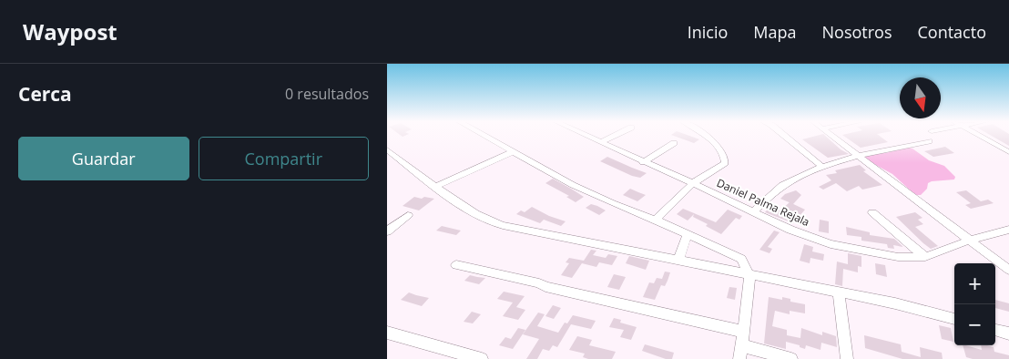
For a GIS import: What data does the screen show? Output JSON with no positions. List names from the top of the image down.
{
  "streets": {
    "street": ["Daniel Palma Rejala"]
  },
  "north": "bottom",
  "page": {
    "header": "Waypost",
    "nav": [
      "Inicio",
      "Mapa",
      "Nosotros",
      "Contacto"
    ],
    "heading": ["Cerca", "0 resultados"],
    "buttons": ["Guardar", "Compartir"],
    "map_buttons": ["+", "−"]
  }
}
